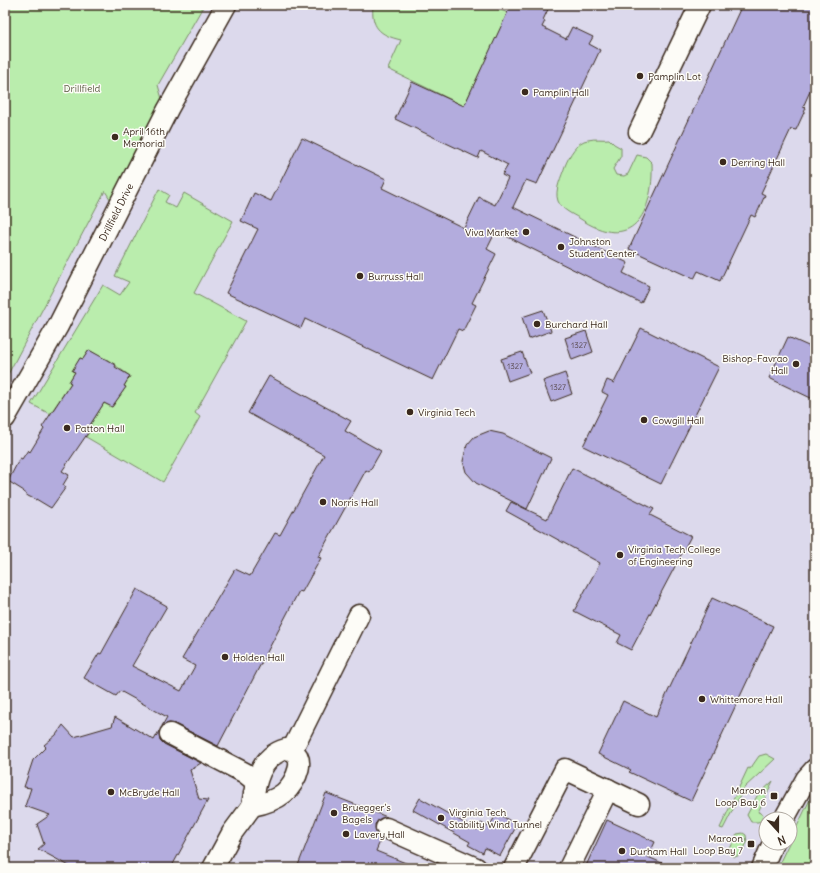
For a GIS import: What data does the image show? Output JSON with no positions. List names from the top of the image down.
{
  "streets": {
    "street": ["Drillfield Drive"]
  },
  "parks": ["Drillfield"],
  "places": {
    "other": [
      "Pamplin Lot",
      "Pamplin Hall",
      "April 16th Memorial",
      "Derring Hall",
      "Viva Market",
      "Johnston Student Center",
      "Burruss Hall",
      "Burchard Hall",
      "Bishop-Favrao Hall",
      "Virginia Tech",
      "Cowgill Hall",
      "Patton Hall",
      "Norris Hall",
      "Virginia Tech College of Engineering",
      "Holden Hall",
      "Whittemore Hall",
      "McBryde Hall",
      "Bruegger's Bagels",
      "Virginia Tech Stability Wind Tunnel",
      "Lavery Hall",
      "Durham Hall"
    ],
    "transit": ["Maroon Loop Bay 6", "Maroon Loop Bay 7"]
  },
  "house_numbers": ["1327", "1327", "1327"],
  "north": "bottom"
}
